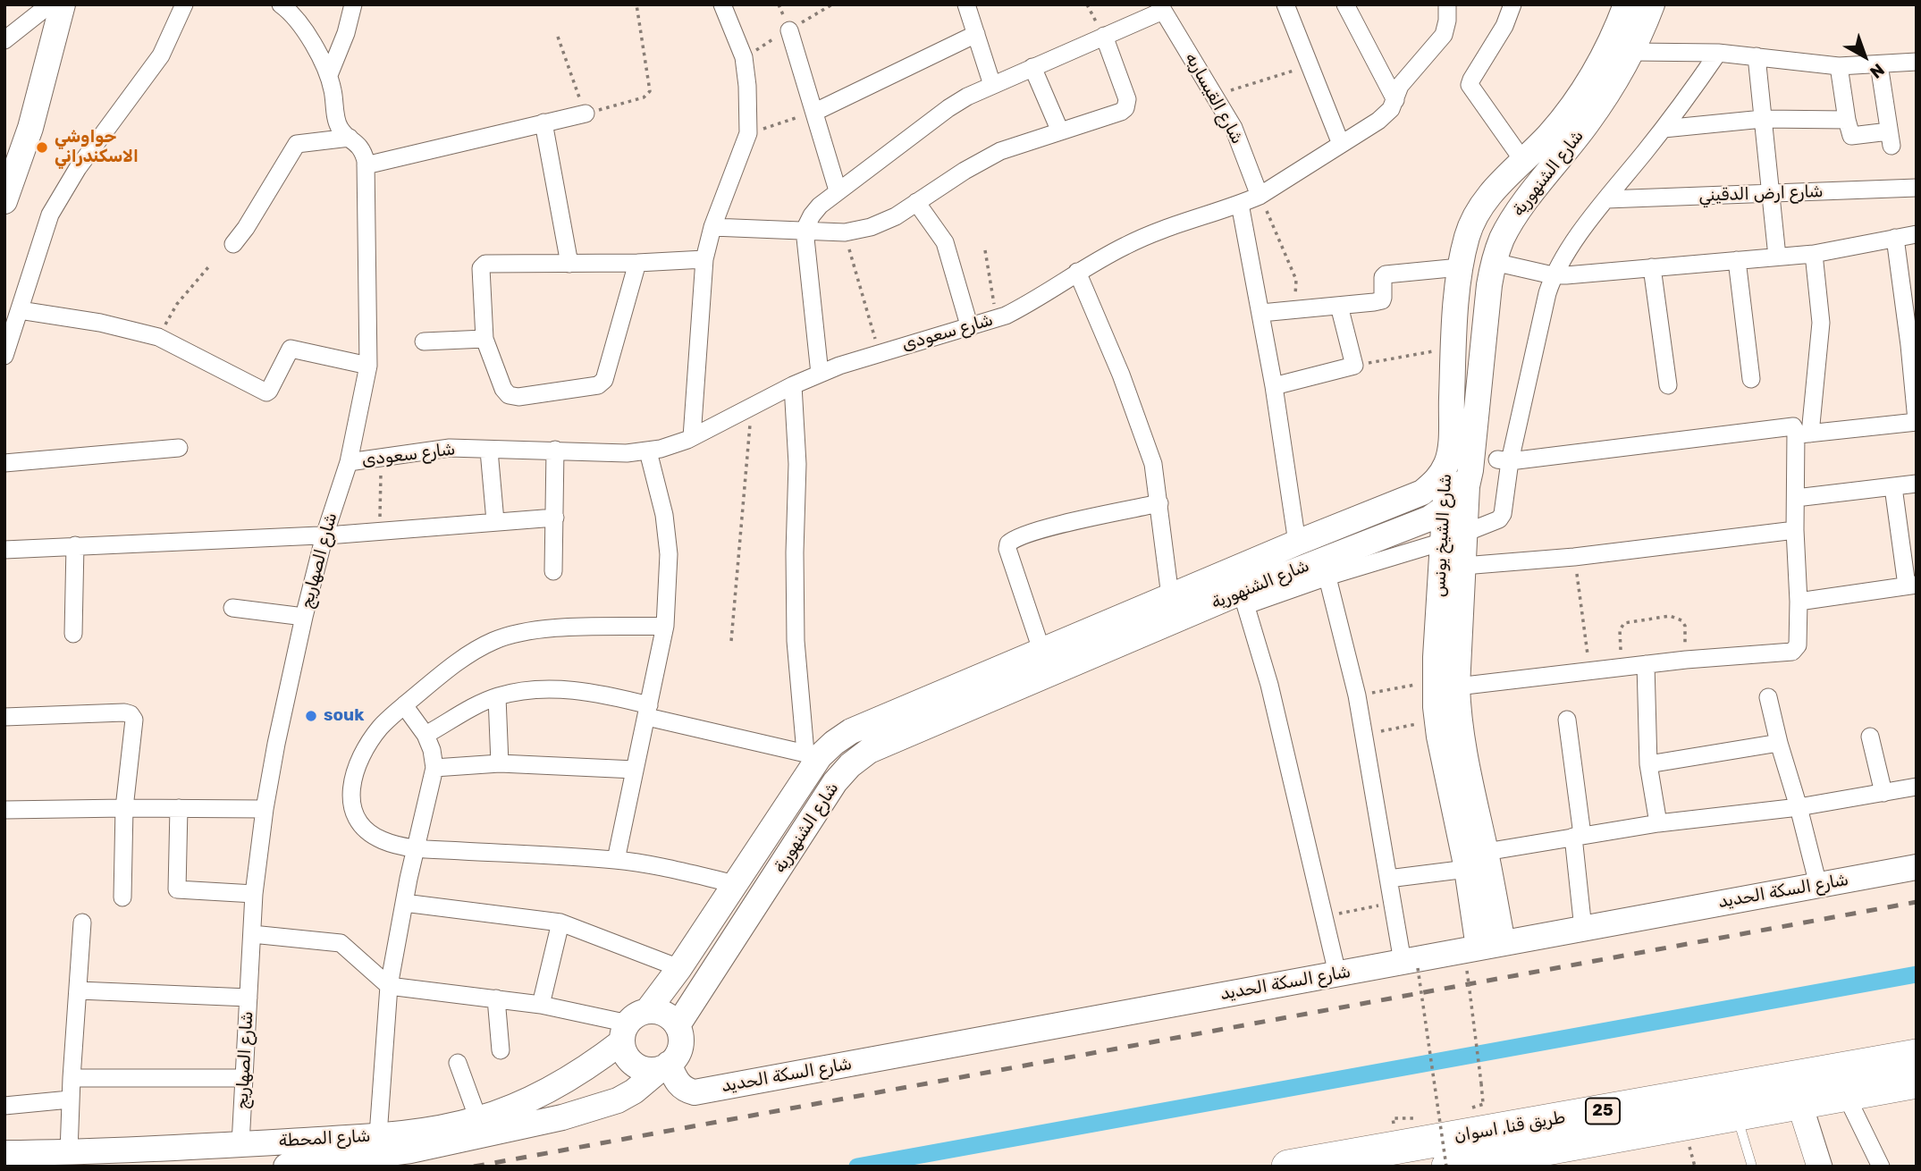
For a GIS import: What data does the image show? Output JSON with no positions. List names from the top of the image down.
{
  "streets": {
    "highway": ["25", "طريق قنا, اسوان"],
    "street": [
      "شارع القيساريه",
      "شارع الشنهورية",
      "شارع ارض الدقيني",
      "شارع سعودى",
      "شارع الشيخ يونس",
      "شارع الصهاريج",
      "شارع السكة الحديد",
      "شارع المحطة"
    ]
  },
  "crossings": [
    ["شارع القيساريه", "شارع سعودى"],
    ["شارع الشنهورية", "شارع الشيخ يونس"],
    ["شارع الشنهورية", "شارع السكة الحديد"],
    ["شارع الشنهورية", "شارع المحطة"],
    ["شارع سعودى", "شارع الصهاريج"],
    ["شارع الشيخ يونس", "شارع السكة الحديد"],
    ["شارع الصهاريج", "شارع المحطة"],
    ["شارع السكة الحديد", "شارع المحطة"]
  ],
  "places": ["حواوشي الاسكندراني", "souk"],
  "north": "bottom right"
}
